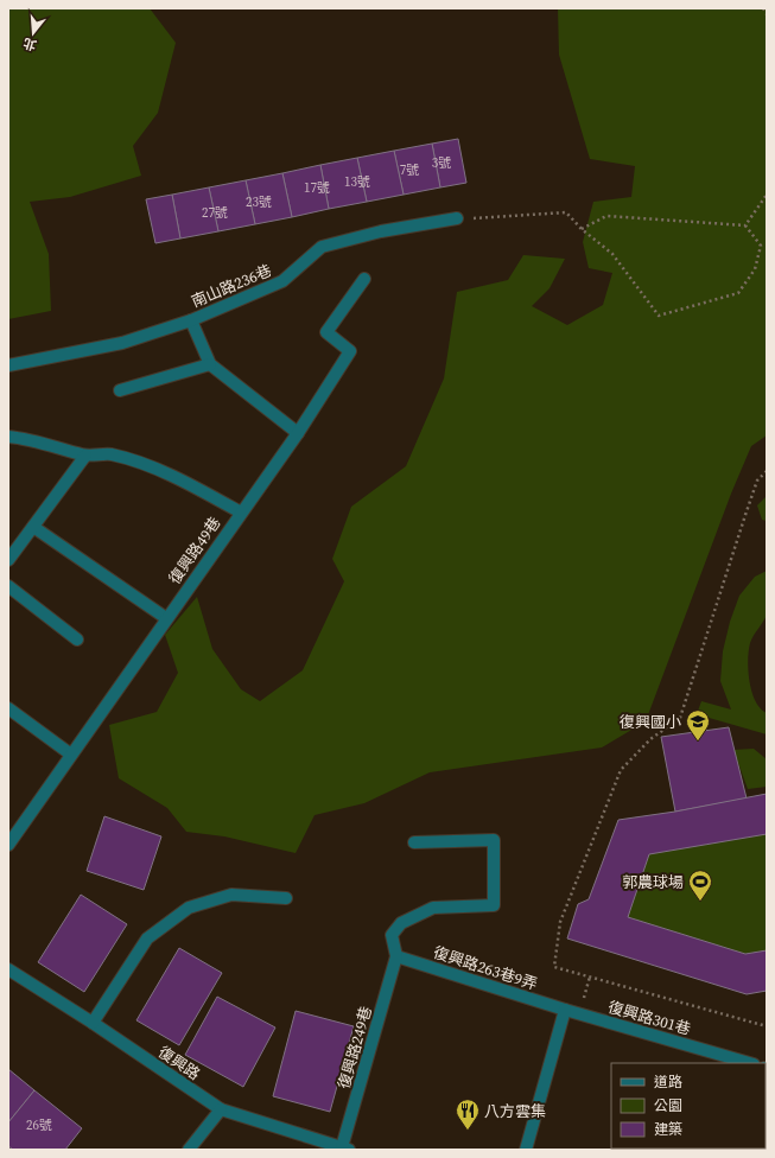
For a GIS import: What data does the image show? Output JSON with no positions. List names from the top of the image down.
{
  "streets": {
    "street": [
      "南山路236巷",
      "復興路49巷",
      "復興路263巷9弄",
      "復興路301巷",
      "復興路249巷",
      "復興路"
    ]
  },
  "crossings": [
    ["復興路263巷9弄", "復興路301巷"],
    ["復興路263巷9弄", "復興路249巷"],
    ["復興路249巷", "復興路"]
  ],
  "places": {
    "school or university": ["復興國小"],
    "sports": ["郭農球場"],
    "restaurant": ["八方雲集"]
  },
  "house_numbers": [
    "3號",
    "7號",
    "13號",
    "17號",
    "23號",
    "27號",
    "26號"
  ],
  "legend": ["道路", "公園", "建築"],
  "north": "bottom"
}
